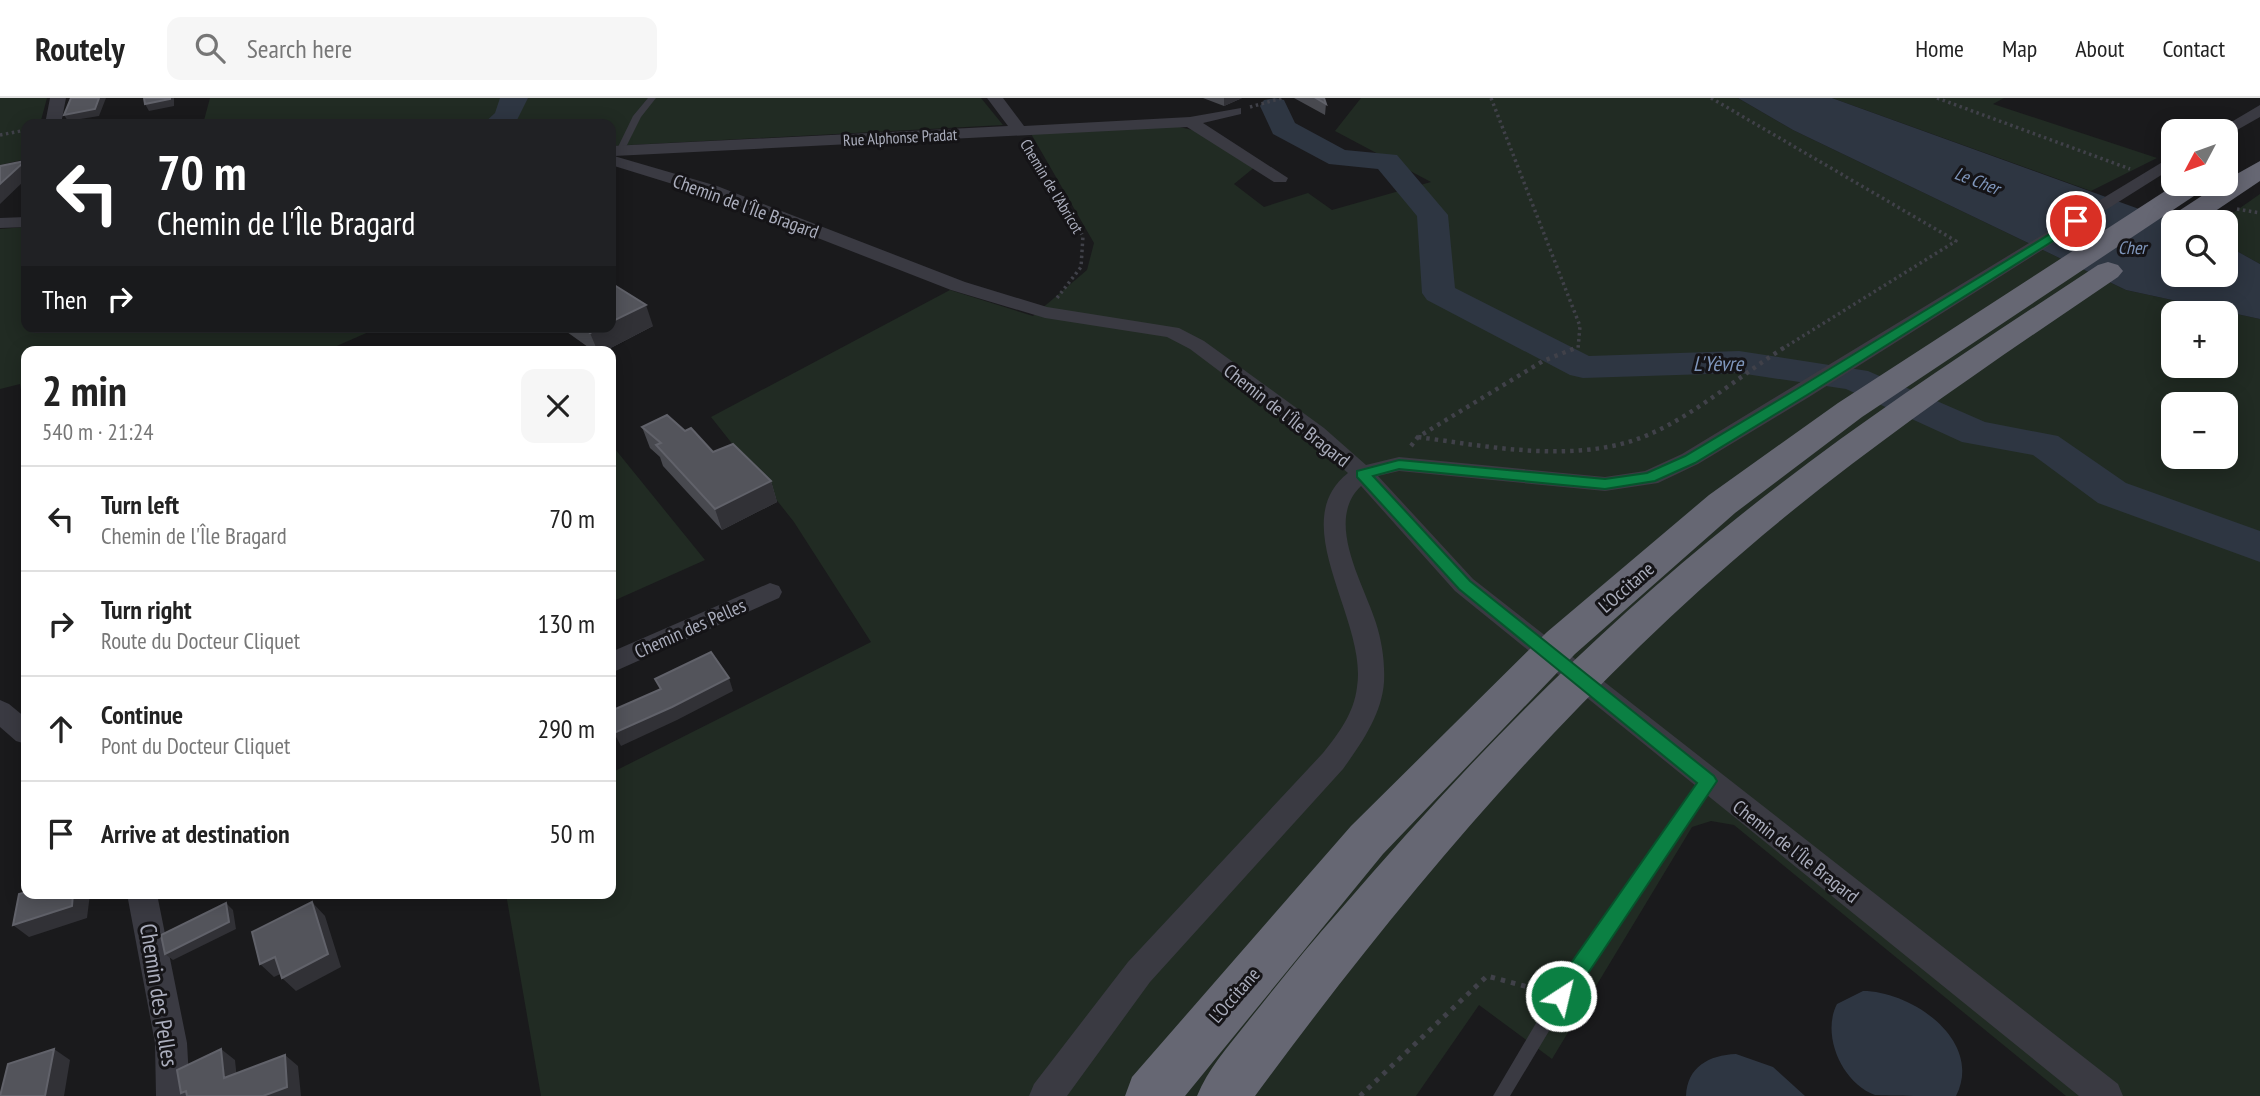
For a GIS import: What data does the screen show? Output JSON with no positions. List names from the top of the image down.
{
  "streets": {
    "highway": ["L'Occitane"],
    "street": [
      "Rue Alphonse Pradat",
      "Chemin de l'Abricot",
      "Chemin de l'Île Bragard",
      "Chemin des Pelles"
    ]
  },
  "crossings": [
    ["Rue Alphonse Pradat", "Chemin de l'Abricot"],
    ["Chemin de l'Abricot", "Chemin de l'Île Bragard"]
  ],
  "water": ["Le Cher", "Cher", "L'Yèvre"],
  "north": "bottom left",
  "page": {
    "header": "Routely",
    "search": "Search here",
    "nav": [
      "Home",
      "Map",
      "About",
      "Contact"
    ],
    "map_buttons": ["+", "−"],
    "turn": ["70 m", "Chemin de l'Île Bragard"],
    "then": "Then",
    "heading": ["2 min", "540 m · 21:24"],
    "list": [
      {
        "name": "Turn left",
        "note": "Chemin de l'Île Bragard",
        "value": "70 m"
      },
      {
        "name": "Turn right",
        "note": "Route du Docteur Cliquet",
        "value": "130 m"
      },
      {
        "name": "Continue",
        "note": "Pont du Docteur Cliquet",
        "value": "290 m"
      },
      {
        "name": "Arrive at destination",
        "value": "50 m"
      }
    ]
  }
}
